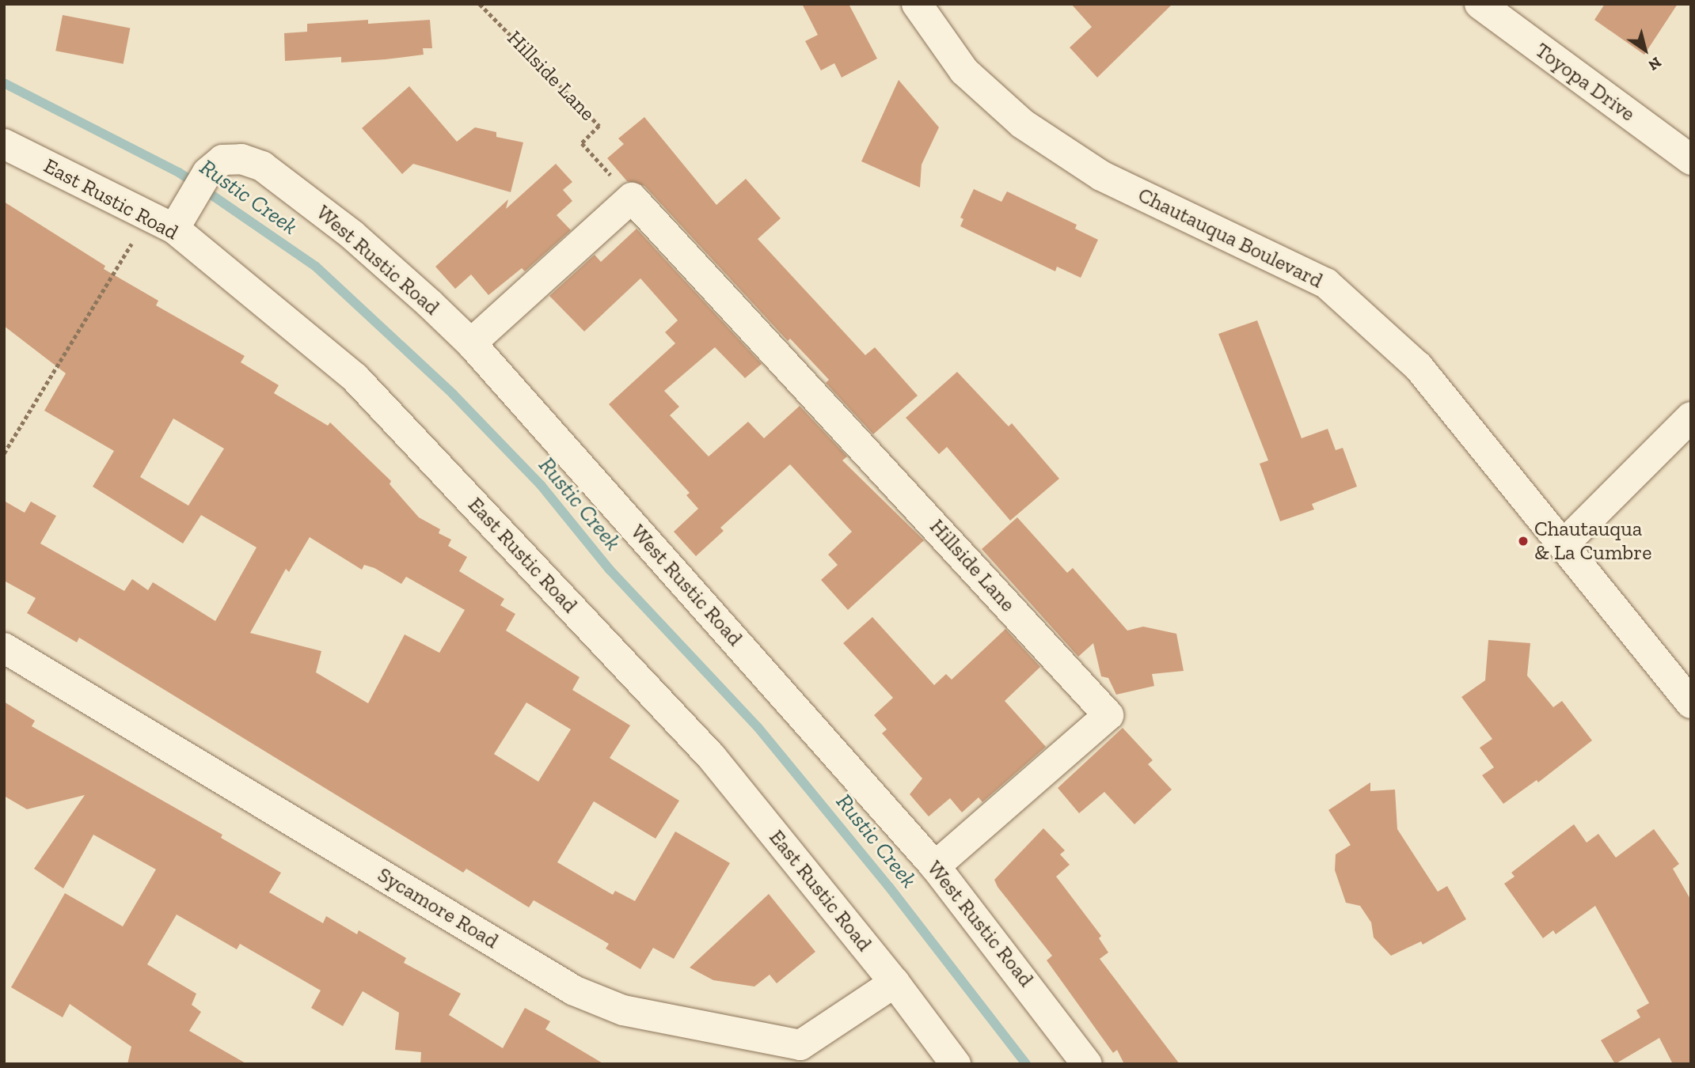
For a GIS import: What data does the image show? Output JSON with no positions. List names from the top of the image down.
{
  "streets": {
    "street": [
      "Hillside Lane",
      "Toyopa Drive",
      "East Rustic Road",
      "Chautauqua Boulevard",
      "West Rustic Road",
      "Sycamore Road"
    ]
  },
  "crossings": [
    ["Hillside Lane", "West Rustic Road"],
    ["East Rustic Road", "West Rustic Road"],
    ["East Rustic Road", "Sycamore Road"]
  ],
  "water": ["Rustic Creek"],
  "places": ["Chautauqua & La Cumbre"],
  "north": "bottom right"
}
